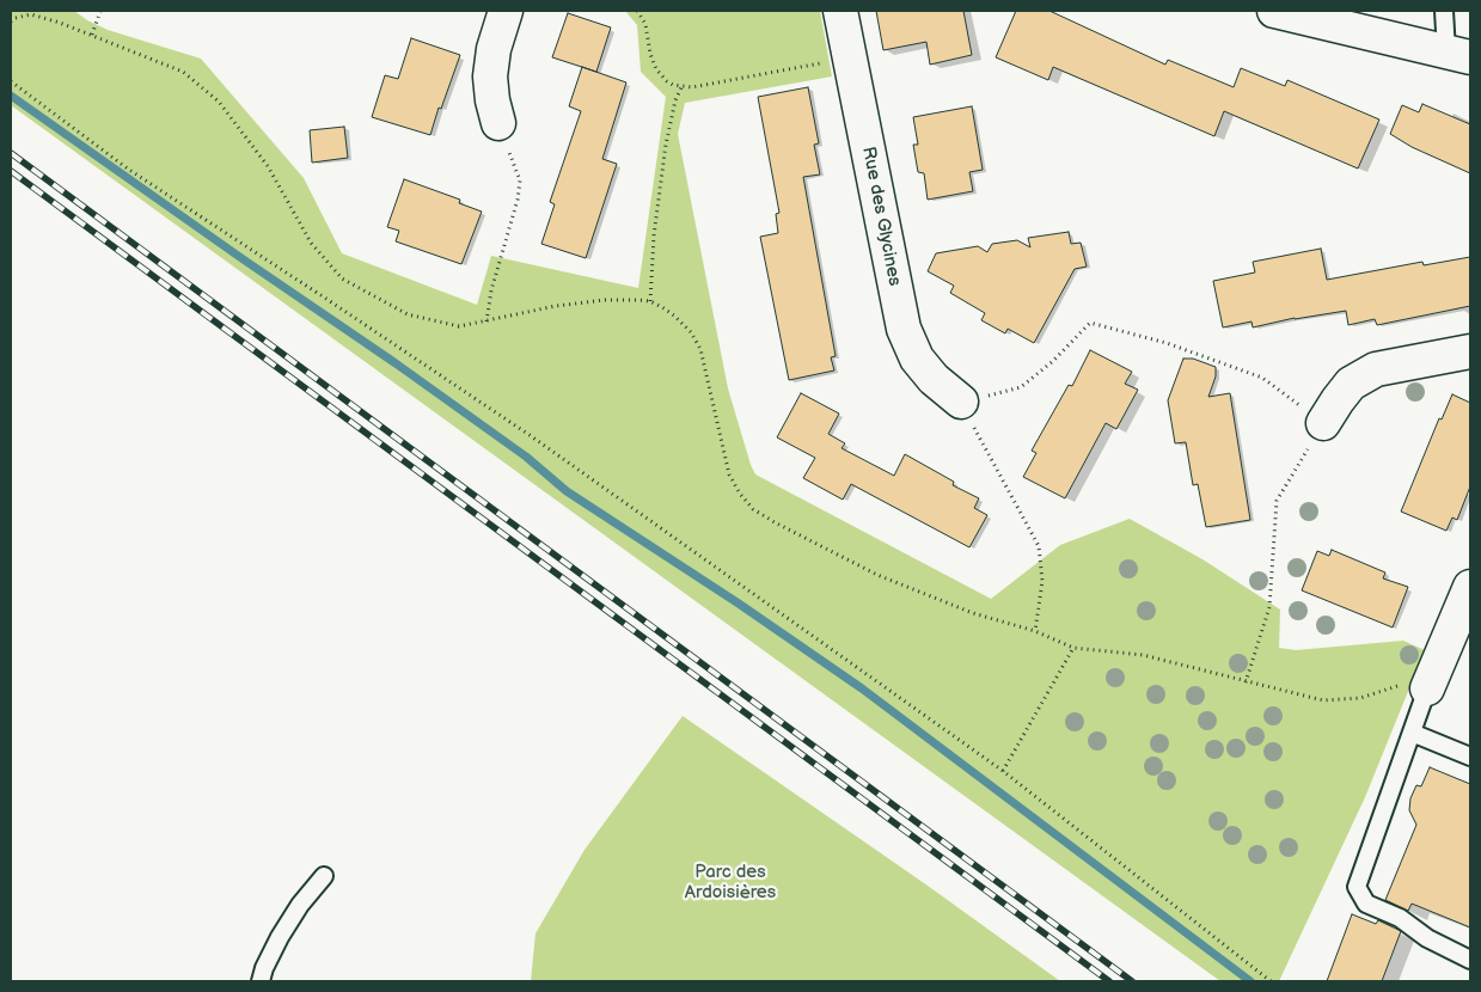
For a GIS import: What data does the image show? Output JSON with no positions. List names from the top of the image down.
{
  "streets": {
    "street": ["Rue des Glycines"]
  },
  "parks": ["Parc des Ardoisières"]
}
